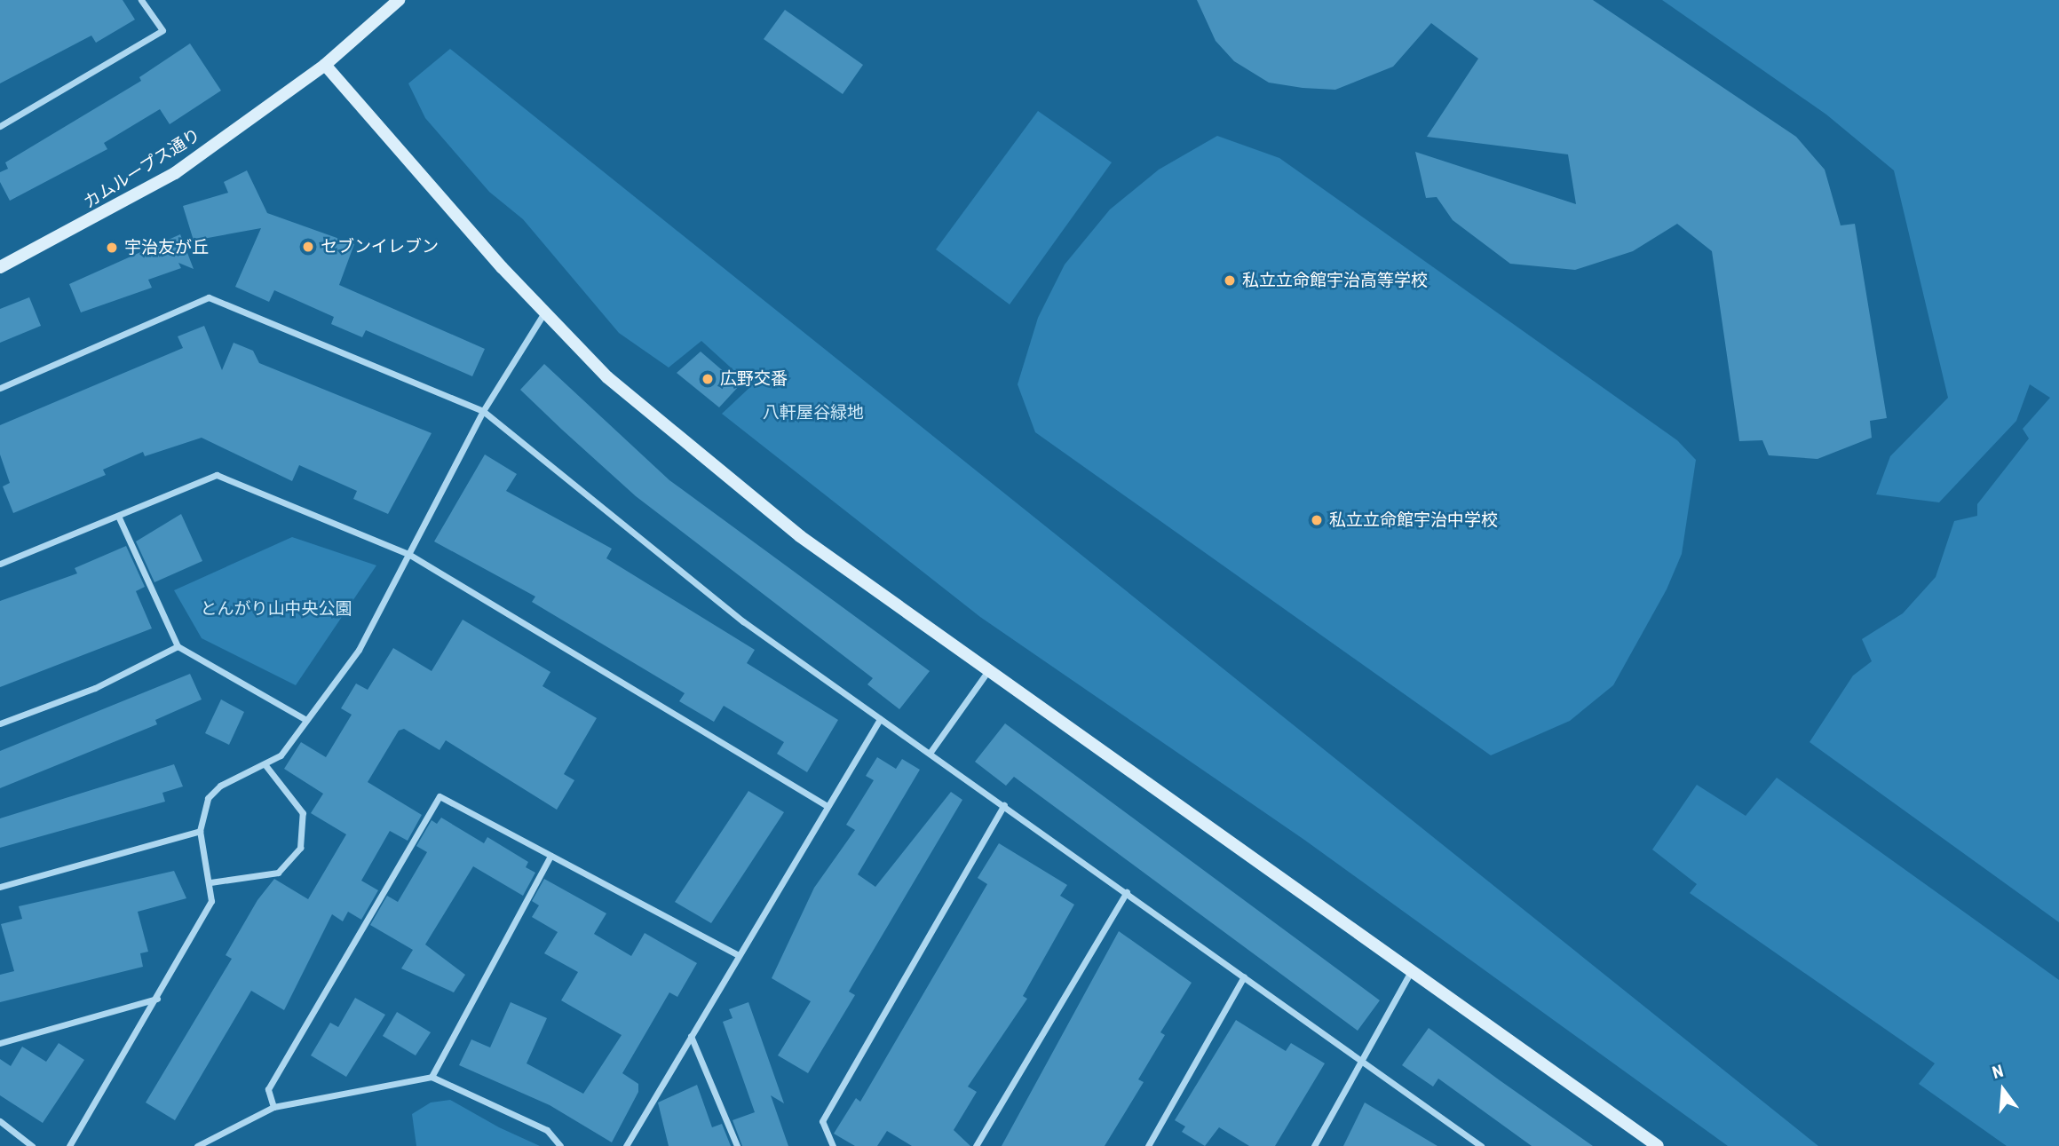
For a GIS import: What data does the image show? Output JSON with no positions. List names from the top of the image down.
{
  "streets": {
    "street": ["カムループス通り"]
  },
  "parks": ["八軒屋谷緑地", "とんがり山中央公園"],
  "places": [
    "セブンイレブン",
    "宇治友が丘",
    "私立立命館宇治高等学校",
    "広野交番",
    "私立立命館宇治中学校"
  ],
  "north": "top"
}
